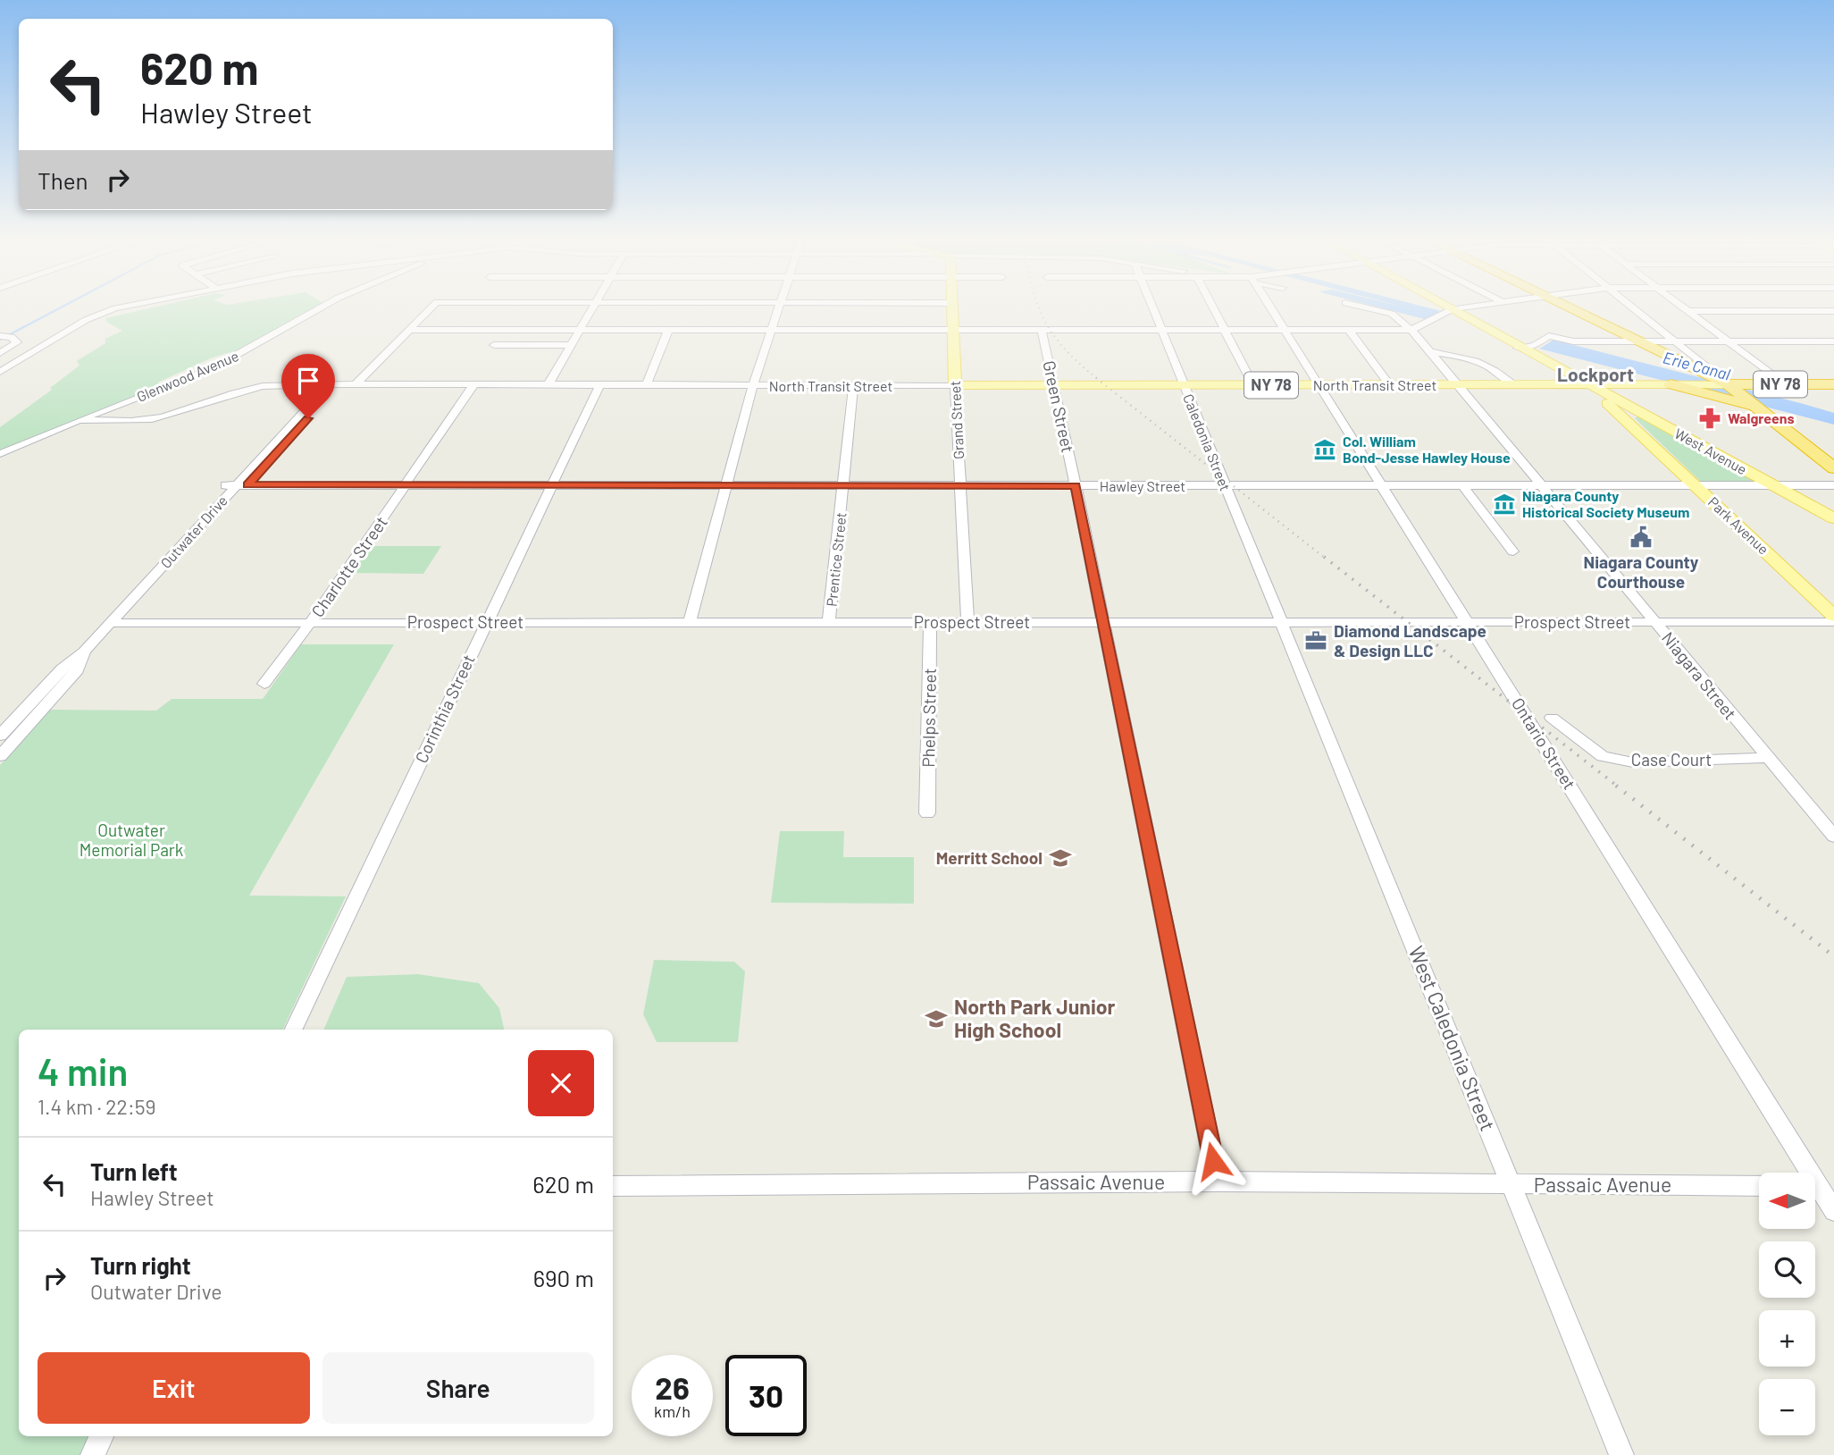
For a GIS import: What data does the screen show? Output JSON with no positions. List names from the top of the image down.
{
  "streets": {
    "highway": ["NY 78"],
    "main road": [
      "North Transit Street",
      "Grand Street",
      "West Avenue",
      "Park Avenue"
    ],
    "street": [
      "Glenwood Avenue",
      "Green Street",
      "Caledonia Street",
      "Hawley Street",
      "Outwater Drive",
      "Prentice Street",
      "Charlotte Street",
      "Prospect Street",
      "Niagara Street",
      "Corinthia Street",
      "Phelps Street",
      "Ontario Street",
      "Case Court",
      "West Caledonia Street",
      "Passaic Avenue"
    ]
  },
  "crossings": [
    ["Glenwood Avenue", "North Transit Street"],
    ["NY 78", "North Transit Street"],
    ["NY 78", "West Avenue"],
    ["NY 78", "Park Avenue"],
    ["North Transit Street", "Green Street"],
    ["North Transit Street", "Grand Street"],
    ["North Transit Street", "Caledonia Street"],
    ["North Transit Street", "West Avenue"],
    ["North Transit Street", "Park Avenue"],
    ["North Transit Street", "Outwater Drive"],
    ["North Transit Street", "Prentice Street"],
    ["North Transit Street", "Charlotte Street"],
    ["North Transit Street", "Niagara Street"],
    ["North Transit Street", "Corinthia Street"],
    ["North Transit Street", "Ontario Street"],
    ["Green Street", "Hawley Street"],
    ["Green Street", "Prospect Street"],
    ["Green Street", "Passaic Avenue"],
    ["Grand Street", "Hawley Street"],
    ["Grand Street", "Prospect Street"],
    ["Caledonia Street", "Hawley Street"],
    ["Caledonia Street", "Prospect Street"],
    ["Caledonia Street", "West Caledonia Street"],
    ["West Avenue", "Hawley Street"],
    ["West Avenue", "Park Avenue"],
    ["Hawley Street", "Park Avenue"],
    ["Hawley Street", "Outwater Drive"],
    ["Hawley Street", "Prentice Street"],
    ["Hawley Street", "Charlotte Street"],
    ["Hawley Street", "Niagara Street"],
    ["Hawley Street", "Corinthia Street"],
    ["Hawley Street", "Ontario Street"],
    ["Outwater Drive", "Prospect Street"],
    ["Prentice Street", "Prospect Street"],
    ["Charlotte Street", "Prospect Street"],
    ["Prospect Street", "Niagara Street"],
    ["Prospect Street", "Corinthia Street"],
    ["Prospect Street", "Phelps Street"],
    ["Prospect Street", "Ontario Street"],
    ["Prospect Street", "West Caledonia Street"],
    ["Niagara Street", "Case Court"],
    ["West Caledonia Street", "Passaic Avenue"]
  ],
  "districts": ["Lockport"],
  "water": ["Erie Canal"],
  "parks": ["Outwater Memorial Park"],
  "places": {
    "pharmacy": ["Walgreens"],
    "museum": ["Col. William Bond-Jesse Hawley House", "Niagara County Historical Society Museum"],
    "public building": ["Niagara County Courthouse"],
    "office": ["Diamond Landscape & Design LLC"],
    "school or university": ["Merritt School", "North Park Junior High School"]
  },
  "north": "left",
  "page": {
    "turn": ["620 m", "Hawley Street"],
    "then": "Then",
    "heading": ["4 min", "1.4 km · 22:59"],
    "list": [
      {
        "name": "Turn left",
        "note": "Hawley Street",
        "value": "620 m"
      },
      {
        "name": "Turn right",
        "note": "Outwater Drive",
        "value": "690 m"
      }
    ],
    "map_buttons": ["+", "−"],
    "buttons": ["Exit", "Share"],
    "speed": "26 km/h",
    "limit": "30"
  }
}
